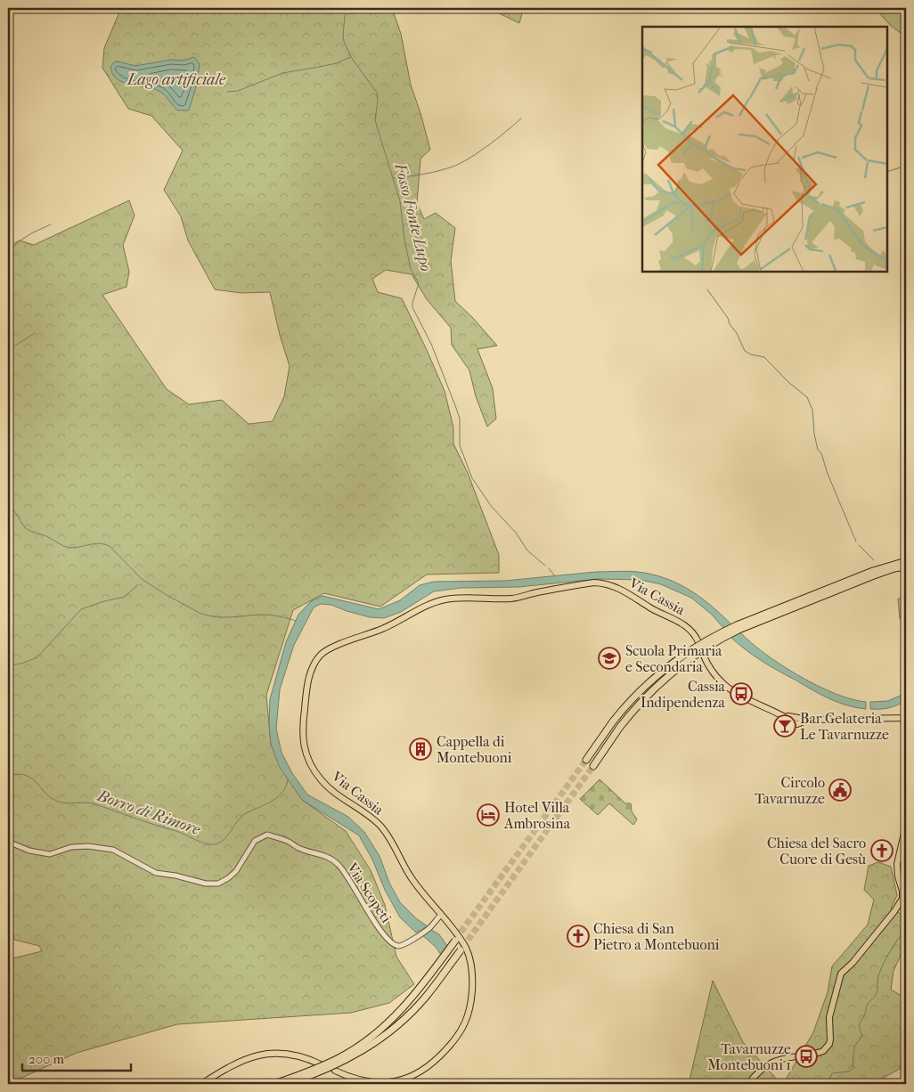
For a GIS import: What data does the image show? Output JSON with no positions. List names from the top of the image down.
{
  "streets": {
    "main road": ["Via Cassia"],
    "street": ["Via Scopeti"]
  },
  "crossings": [
    ["Via Cassia", "Via Scopeti"]
  ],
  "water": ["Lago artificiale", "Fosso Fonte Lupo", "Borro di Rimore"],
  "places": {
    "school or university": ["Scuola Primaria e Secondaria"],
    "bus stop": ["Cassia Indipendenza", "Tavarnuzze Montebuoni 1"],
    "bar": ["Bar Gelateria Le Tavarnuzze"],
    "building": ["Cappella di Montebuoni"],
    "public building": ["Circolo Tavarnuzze"],
    "hotel": ["Hotel Villa Ambrosina"],
    "church": ["Chiesa del Sacro Cuore di Gesù", "Chiesa di San Pietro a Montebuoni"]
  },
  "scale_bar": "200 m"
}
